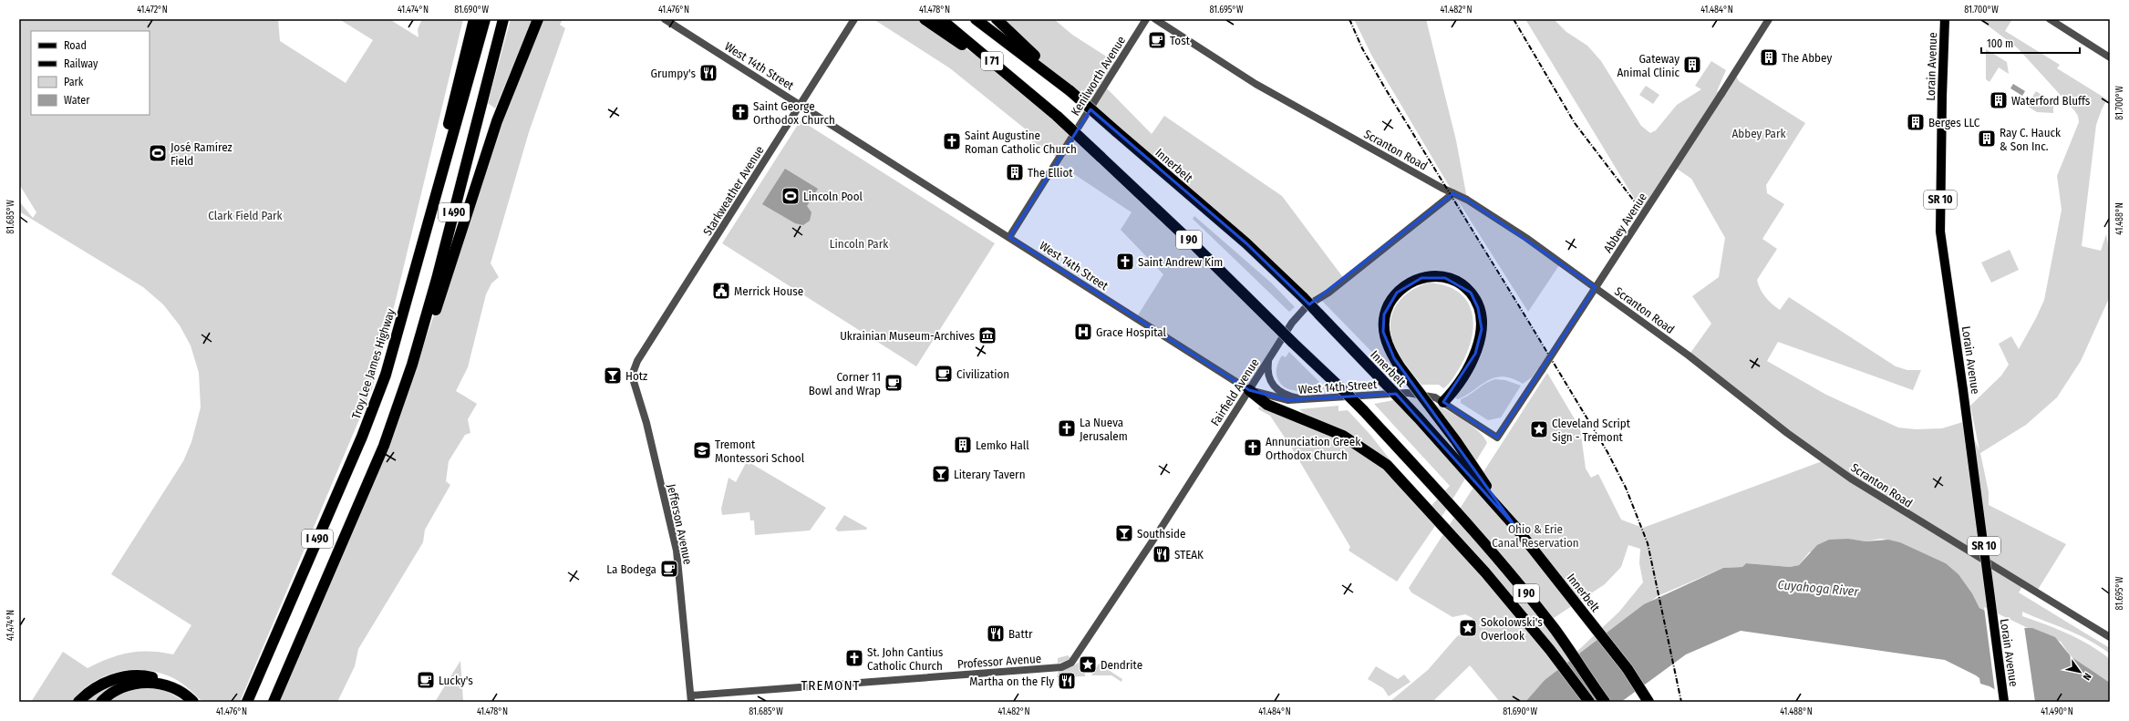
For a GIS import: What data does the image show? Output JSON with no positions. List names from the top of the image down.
{
  "streets": {
    "highway": [
      "I 71",
      "Innerbelt",
      "I 490",
      "I 90",
      "Troy Lee James Highway"
    ],
    "main road": ["Lorain Avenue", "SR 10"],
    "street": [
      "West 14th Street",
      "Kenilworth Avenue",
      "Scranton Road",
      "Starkweather Avenue",
      "Abbey Avenue",
      "Fairfield Avenue",
      "Jefferson Avenue",
      "Professor Avenue"
    ]
  },
  "crossings": [
    ["I 71", "Innerbelt"],
    ["I 71", "I 90"],
    ["West 14th Street", "Kenilworth Avenue"],
    ["West 14th Street", "Starkweather Avenue"],
    ["West 14th Street", "Abbey Avenue"],
    ["West 14th Street", "Fairfield Avenue"],
    ["Scranton Road", "Fairfield Avenue"],
    ["Starkweather Avenue", "Jefferson Avenue"],
    ["Fairfield Avenue", "Professor Avenue"],
    ["Jefferson Avenue", "Professor Avenue"]
  ],
  "districts": ["TREMONT"],
  "water": ["Cuyahoga River"],
  "parks": [
    "Abbey Park",
    "Clark Field Park",
    "Lincoln Park",
    "Ohio & Erie Canal Reservation"
  ],
  "places": {
    "cafe": [
      "Tost",
      "Civilization",
      "Corner 11 Bowl and Wrap",
      "La Bodega",
      "Lucky's"
    ],
    "building": [
      "The Abbey",
      "Gateway Animal Clinic",
      "Waterford Bluffs",
      "Berges LLC",
      "Ray C. Hauck & Son Inc.",
      "The Elliot",
      "Lemko Hall"
    ],
    "restaurant": [
      "Grumpy's",
      "STEAK",
      "Battr",
      "Martha on the Fly"
    ],
    "church": [
      "Saint George Orthodox Church",
      "Saint Augustine Roman Catholic Church",
      "Saint Andrew Kim",
      "La Nueva Jerusalem",
      "Annunciation Greek Orthodox Church",
      "St. John Cantius Catholic Church"
    ],
    "sports": ["José Ramírez Field", "Lincoln Pool"],
    "public building": ["Merrick House"],
    "hospital": ["Grace Hospital"],
    "museum": ["Ukrainian Museum-Archives"],
    "bar": ["Hotz", "Literary Tavern", "Southside"],
    "place": ["Cleveland Script Sign - Tremont", "Sokolowski's Overlook", "Dendrite"],
    "school or university": ["Tremont Montessori School"]
  },
  "legend": [
    "Road",
    "Railway",
    "Park",
    "Water"
  ],
  "scale_bar": "100 m",
  "north": "bottom right",
  "coordinates": [
    "41.472°N",
    "41.474°N",
    "81.690°W",
    "41.476°N",
    "41.478°N",
    "81.695°W",
    "41.482°N",
    "41.484°N",
    "81.700°W",
    "81.685°W",
    "41.488°N",
    "41.490°N"
  ]
}
